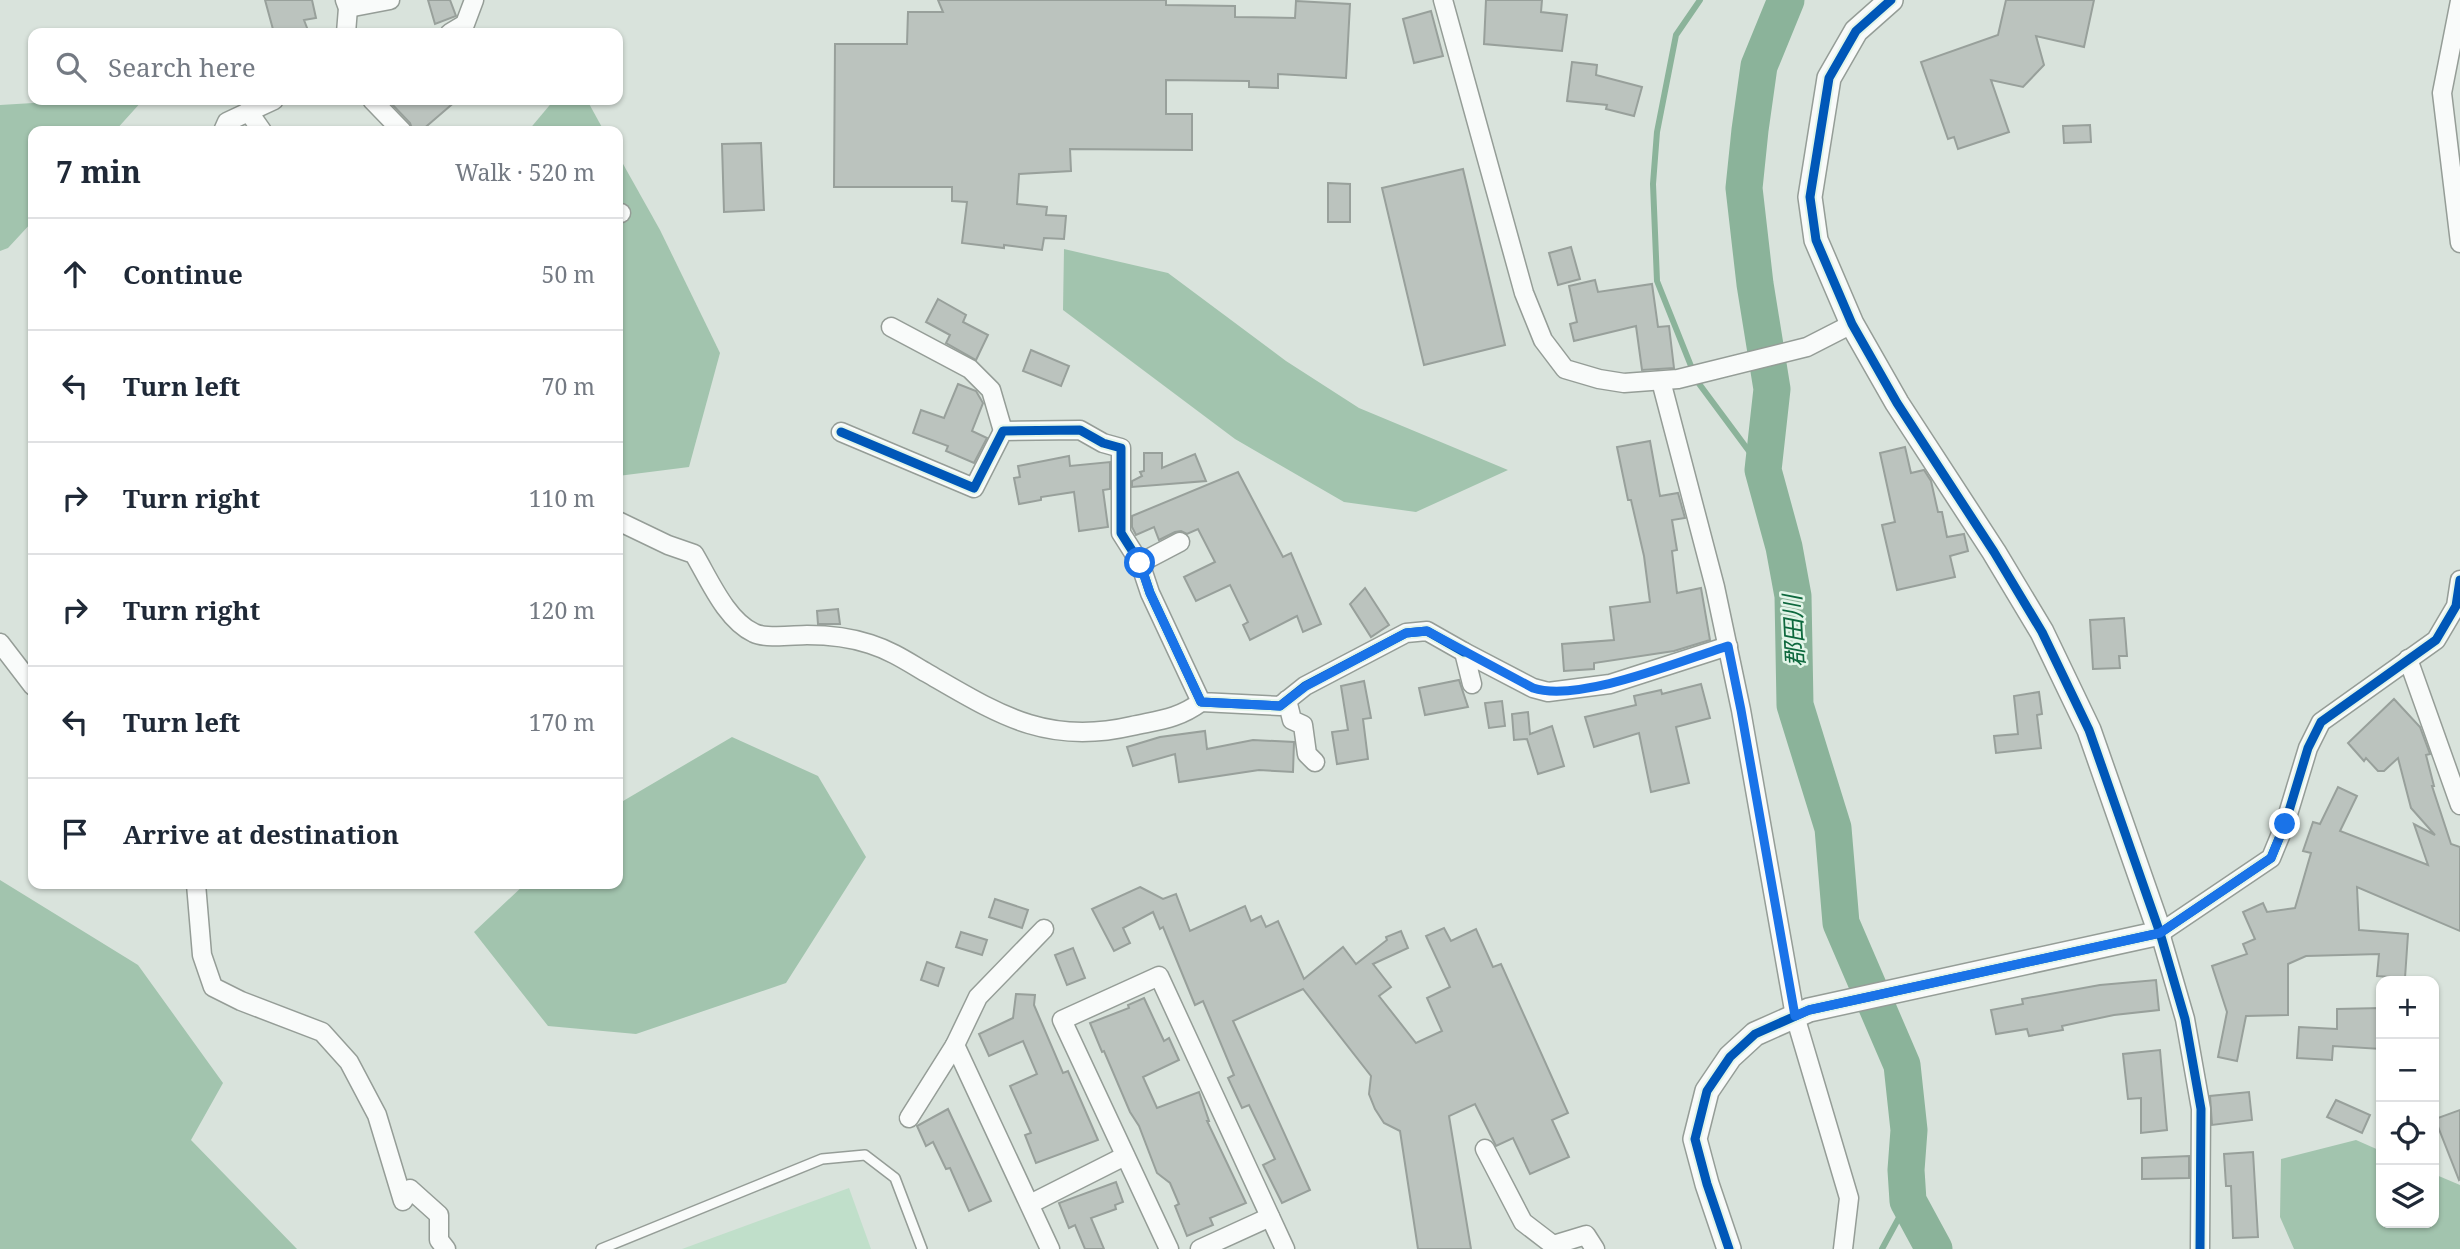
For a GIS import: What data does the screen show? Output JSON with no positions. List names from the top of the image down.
{
  "water": ["郡田川"],
  "page": {
    "search": "Search here",
    "heading": ["7 min", "Walk · 520 m"],
    "list": [
      ["Continue", "50 m"],
      ["Turn left", "70 m"],
      ["Turn right", "110 m"],
      ["Turn right", "120 m"],
      ["Turn left", "170 m"],
      "Arrive at destination"
    ],
    "map_buttons": ["+", "−"]
  }
}
